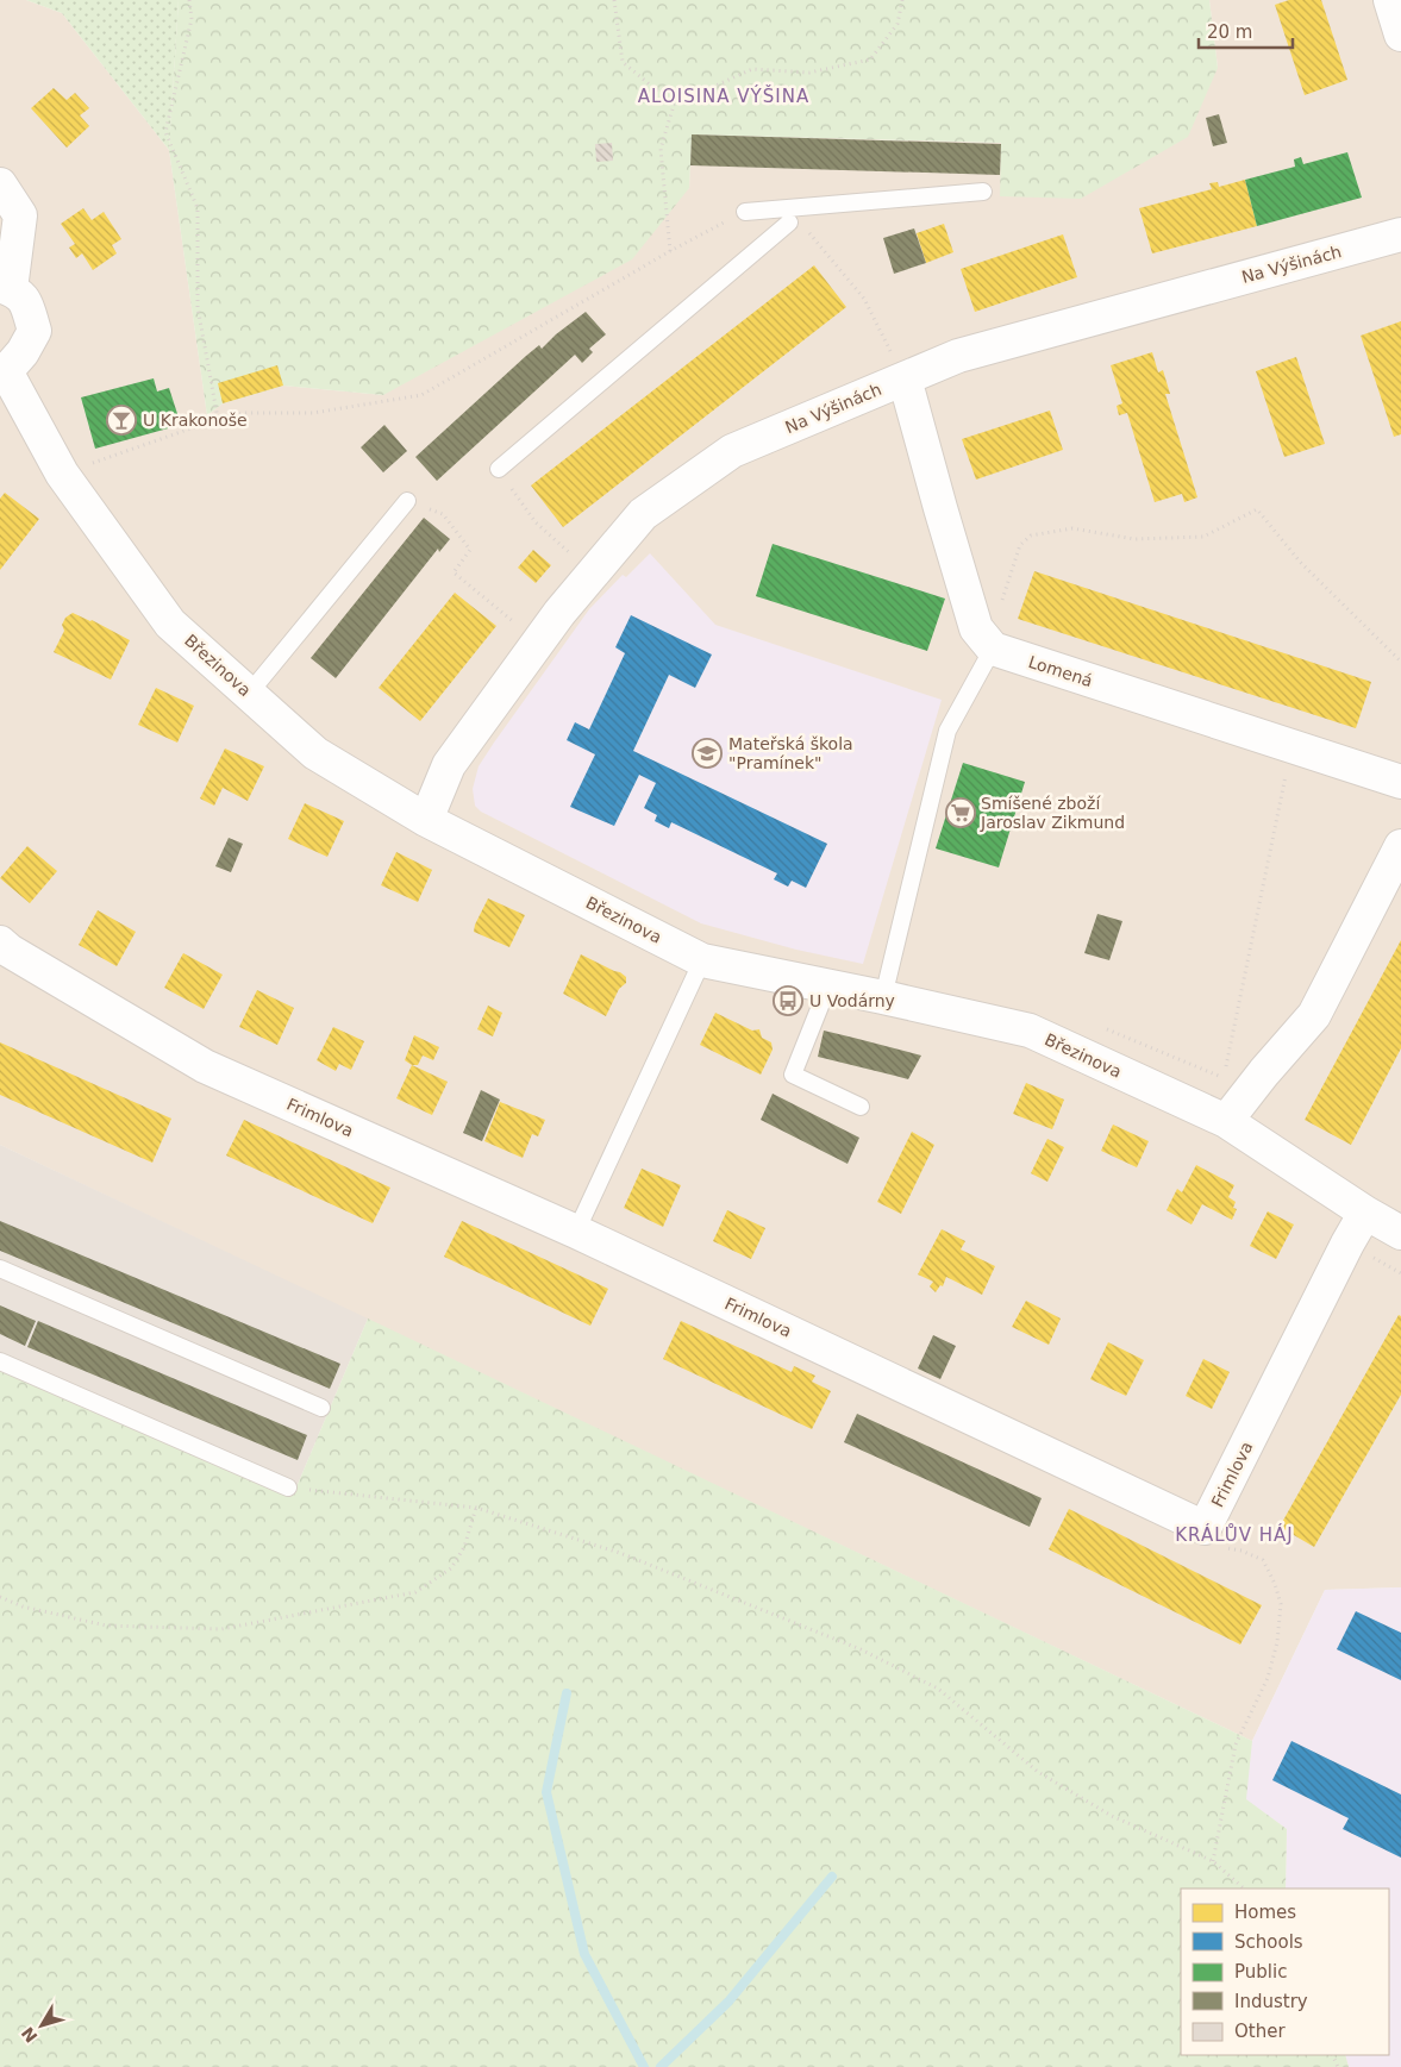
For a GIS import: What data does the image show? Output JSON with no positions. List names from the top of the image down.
{
  "streets": {
    "street": [
      "Na Výšinách",
      "Březinova",
      "Lomená",
      "Frimlova"
    ]
  },
  "crossings": [
    ["Na Výšinách", "Březinova"],
    ["Březinova", "Frimlova"]
  ],
  "districts": ["ALOISINA VÝŠINA", "KRÁLŮV HÁJ"],
  "places": {
    "bar": ["U Krakonoše"],
    "school or university": ["Mateřská škola \"Pramínek\""],
    "supermarket": ["Smíšené zboží Jaroslav Zikmund"],
    "bus stop": ["U Vodárny"]
  },
  "legend": [
    "Homes",
    "Schools",
    "Public",
    "Industry",
    "Other"
  ],
  "scale_bar": "20 m",
  "north": "bottom left"
}
